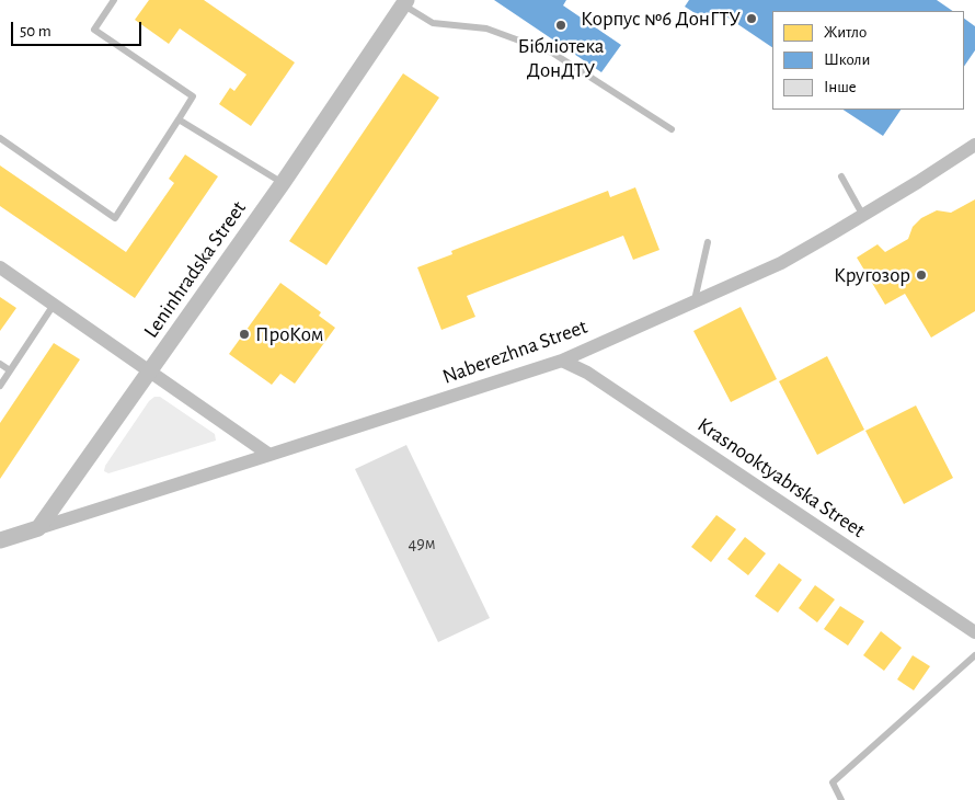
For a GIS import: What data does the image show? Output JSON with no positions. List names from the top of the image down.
{
  "streets": {
    "street": ["Leninhradska Street", "Naberezhna Street", "Krasnooktyabrska Street"]
  },
  "crossings": [
    ["Leninhradska Street", "Naberezhna Street"],
    ["Naberezhna Street", "Krasnooktyabrska Street"]
  ],
  "places": [
    "Корпус №6 ДонГТУ",
    "Бібліотека ДонДТУ",
    "Кругозор",
    "ПроКом"
  ],
  "house_numbers": ["49м"],
  "legend": ["Житло", "Школи", "Інше"],
  "scale_bar": "50 m"
}
